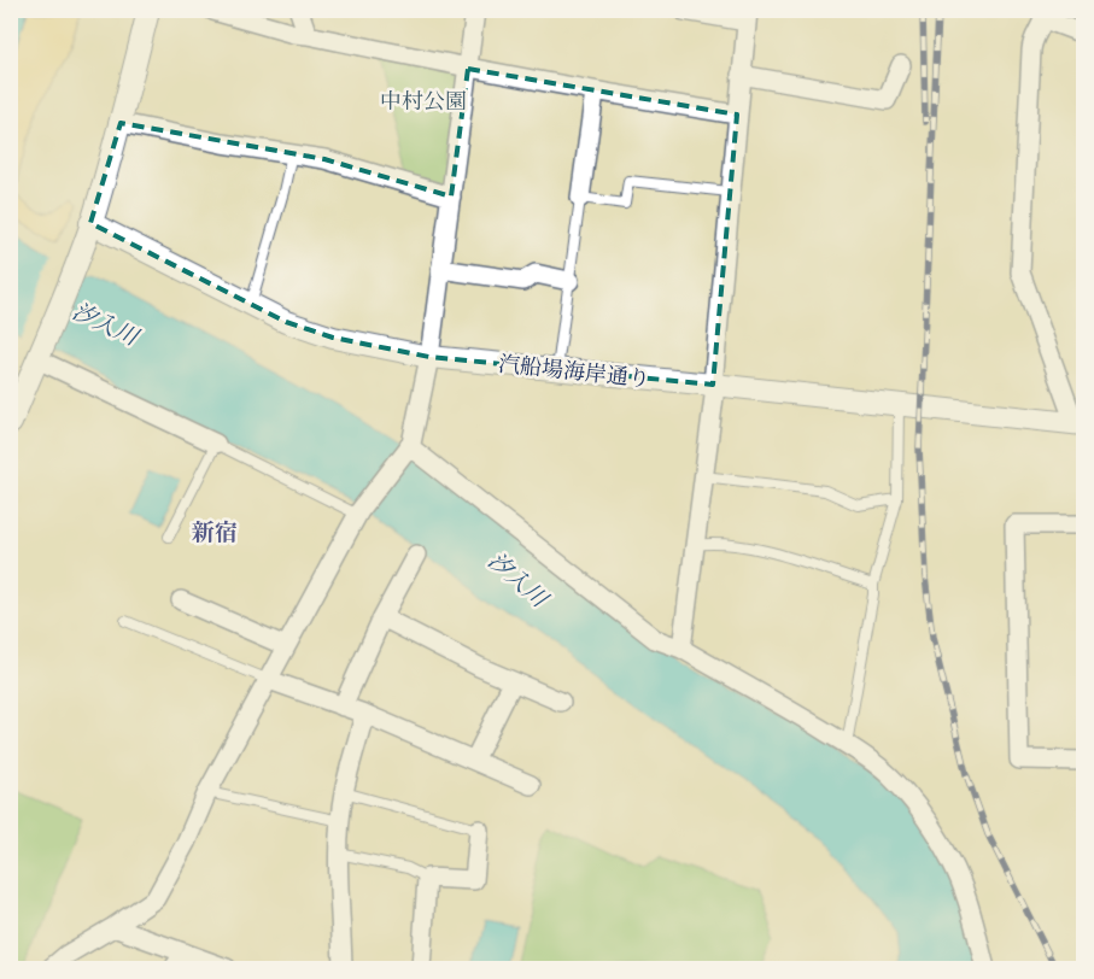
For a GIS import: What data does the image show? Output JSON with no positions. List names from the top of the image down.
{
  "streets": {
    "street": ["汽船場海岸通り"]
  },
  "districts": ["新宿"],
  "water": ["汐入川"],
  "parks": ["中村公園"]
}
